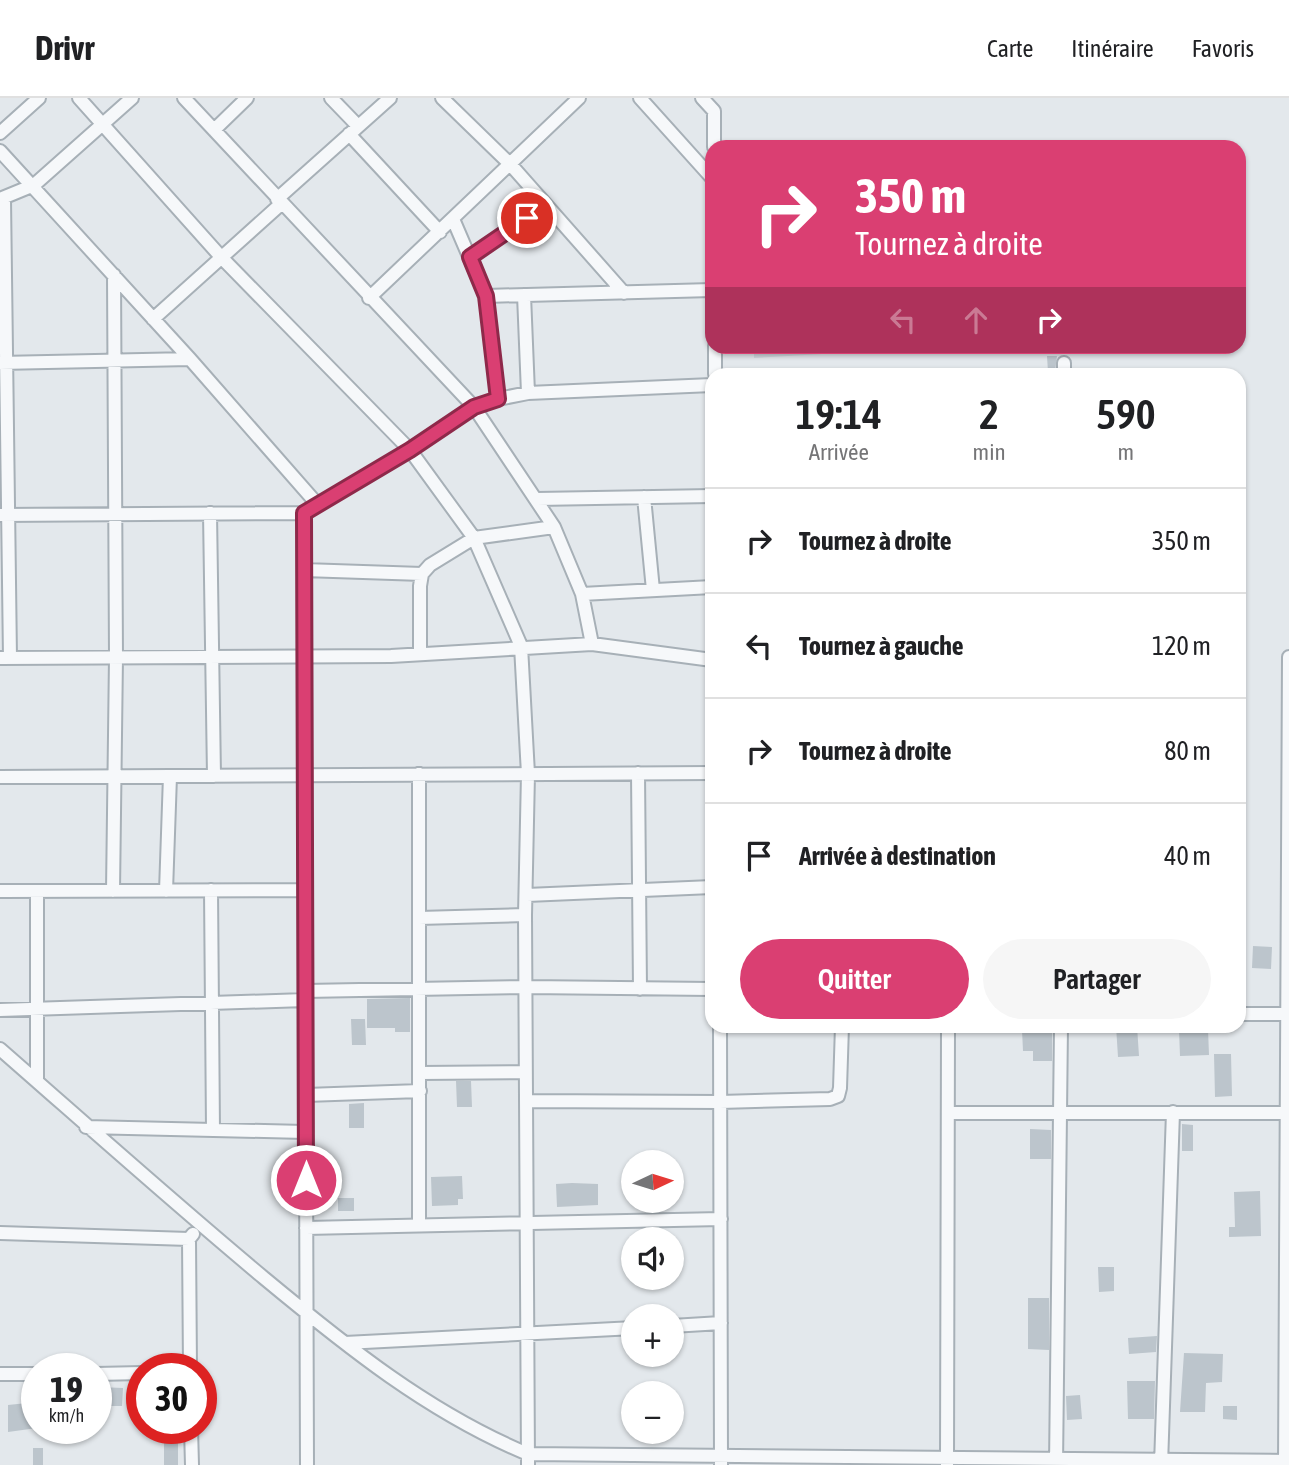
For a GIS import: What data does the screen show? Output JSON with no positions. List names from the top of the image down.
{
  "north": "right",
  "page": {
    "header": "Drivr",
    "nav": ["Carte", "Itinéraire", "Favoris"],
    "turn": ["350 m", "Tournez à droite"],
    "eta": [
      "19:14",
      "Arrivée",
      "2",
      "min",
      "590",
      "m"
    ],
    "list": [
      {
        "name": "Tournez à droite",
        "value": "350 m"
      },
      {
        "name": "Tournez à gauche",
        "value": "120 m"
      },
      {
        "name": "Tournez à droite",
        "value": "80 m"
      },
      {
        "name": "Arrivée à destination",
        "value": "40 m"
      }
    ],
    "buttons": ["Quitter", "Partager"],
    "map_buttons": ["+", "−"],
    "speed": "19 km/h",
    "limit": "30"
  }
}
